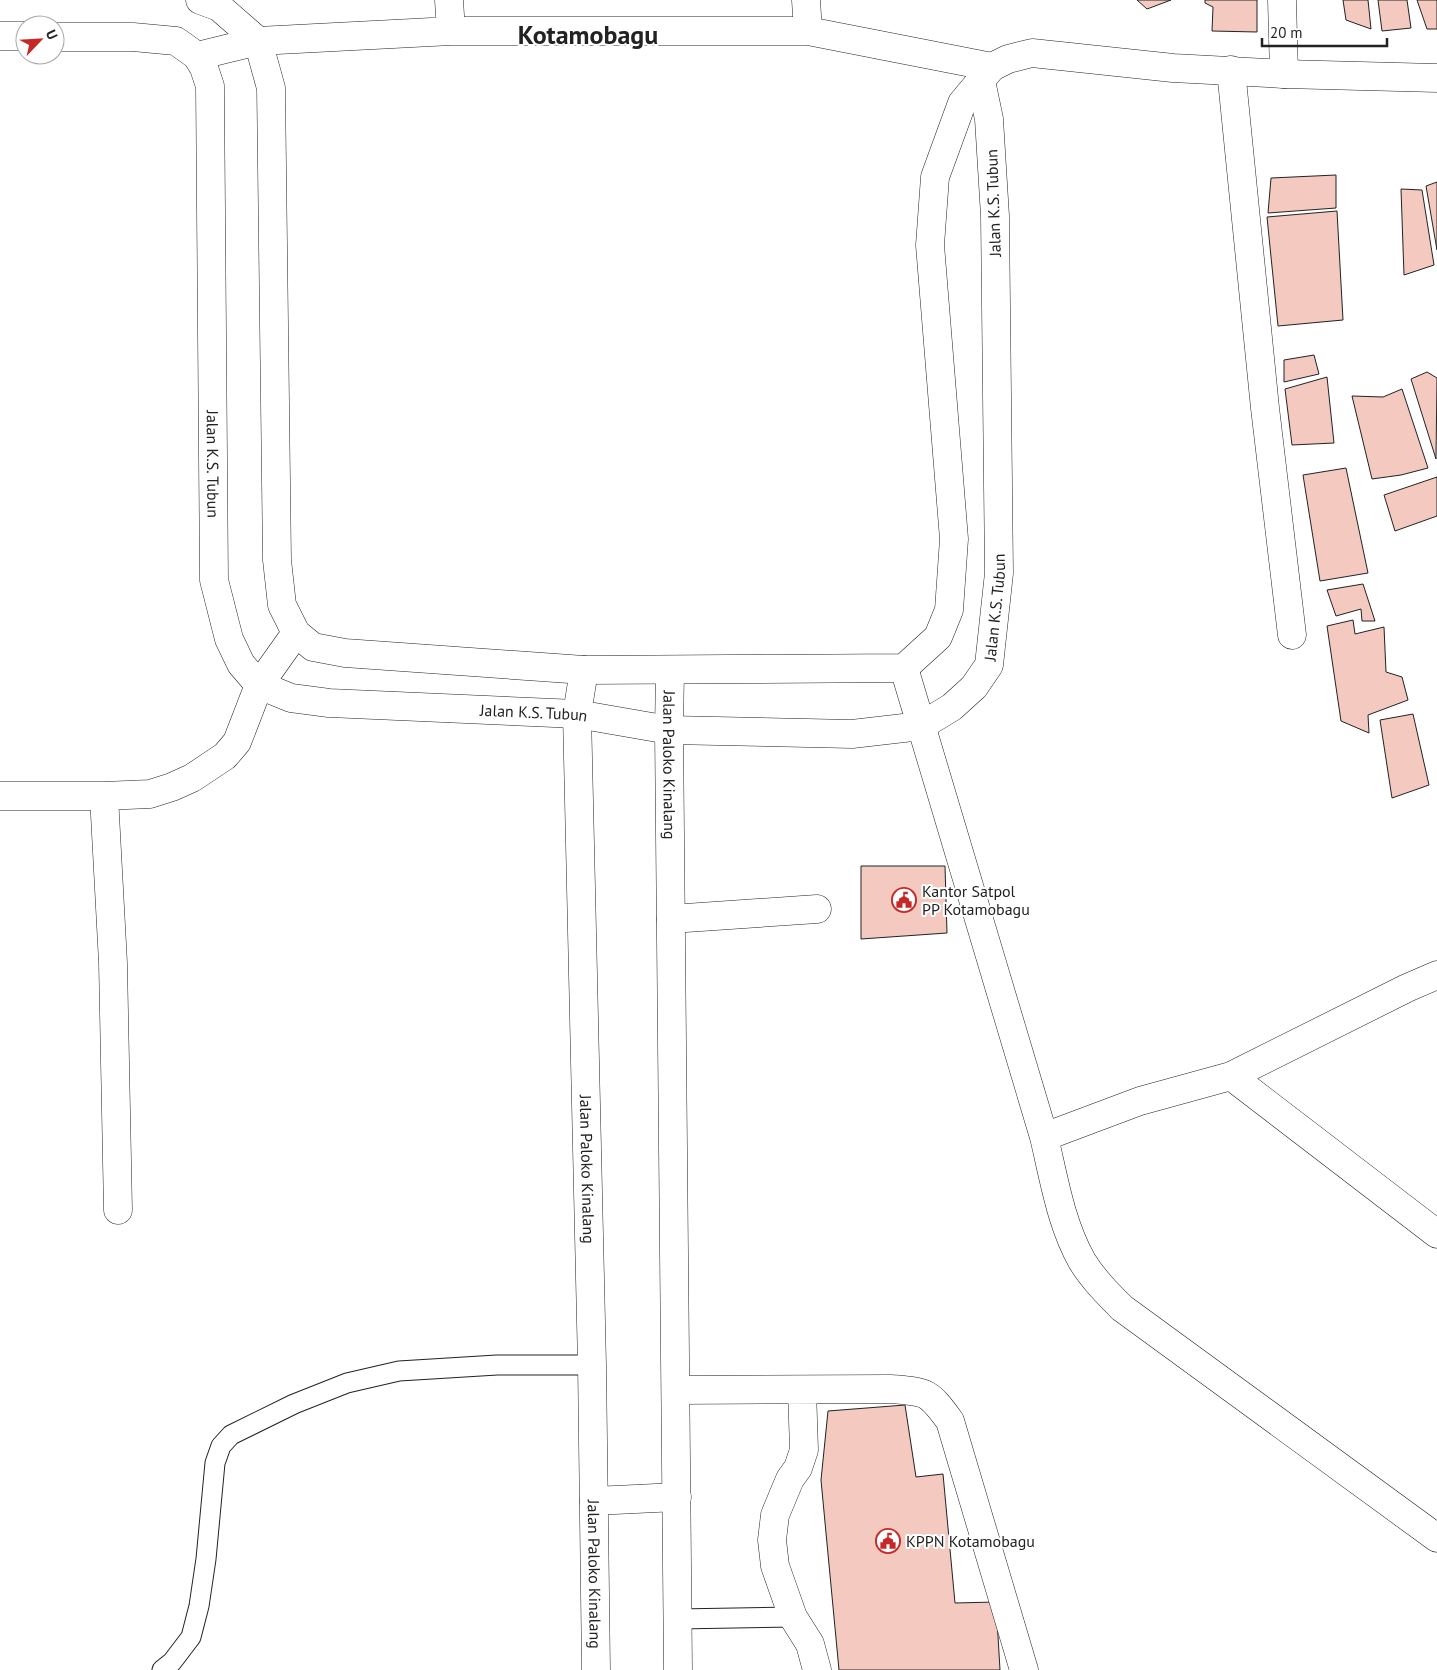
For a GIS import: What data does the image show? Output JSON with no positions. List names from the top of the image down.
{
  "streets": {
    "main road": ["Jalan K.S. Tubun", "Jalan Paloko Kinalang"]
  },
  "crossings": [
    ["Jalan K.S. Tubun", "Jalan Paloko Kinalang"]
  ],
  "districts": ["Kotamobagu"],
  "places": {
    "public building": ["Kantor Satpol PP Kotamobagu", "KPPN Kotamobagu"]
  },
  "scale_bar": "20 m",
  "north": "top right"
}
